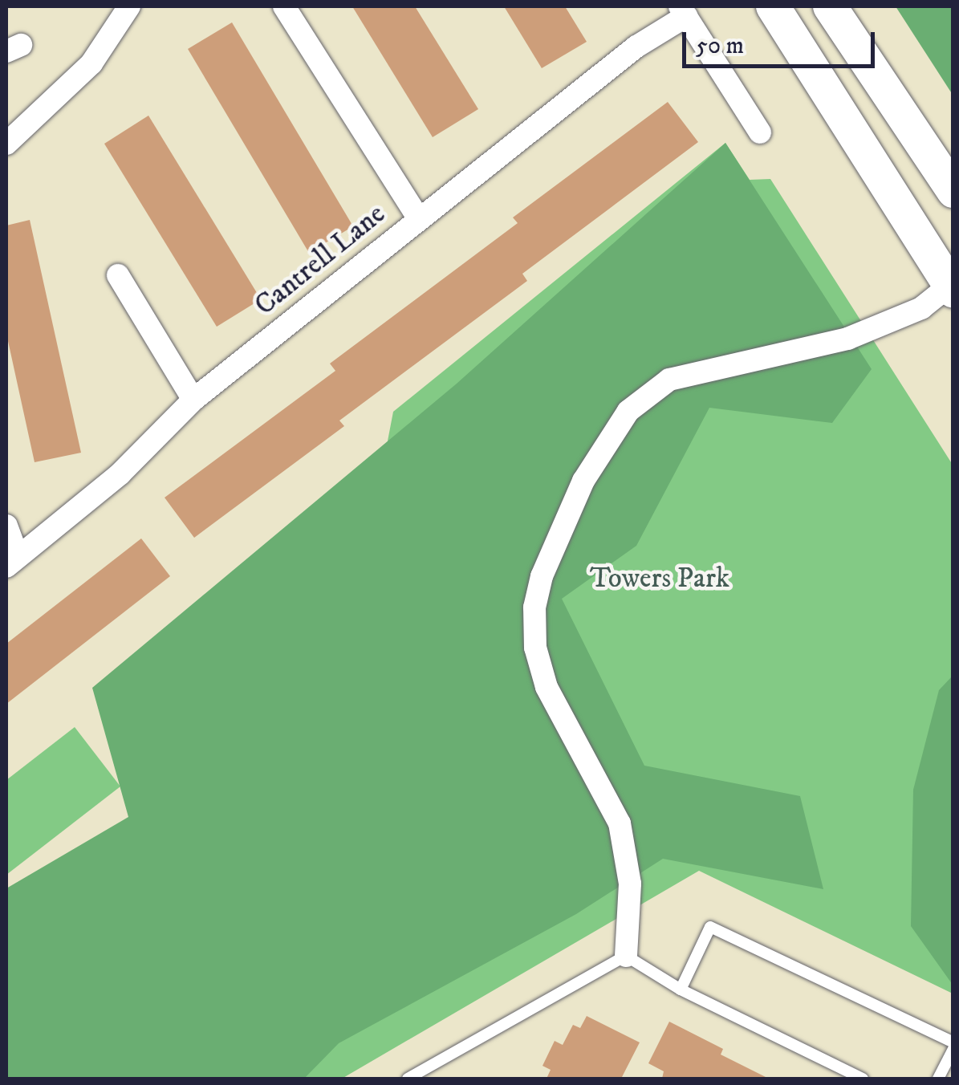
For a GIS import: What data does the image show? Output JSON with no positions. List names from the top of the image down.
{
  "streets": {
    "street": ["Cantrell Lane"]
  },
  "parks": ["Towers Park"],
  "scale_bar": "50 m"
}
